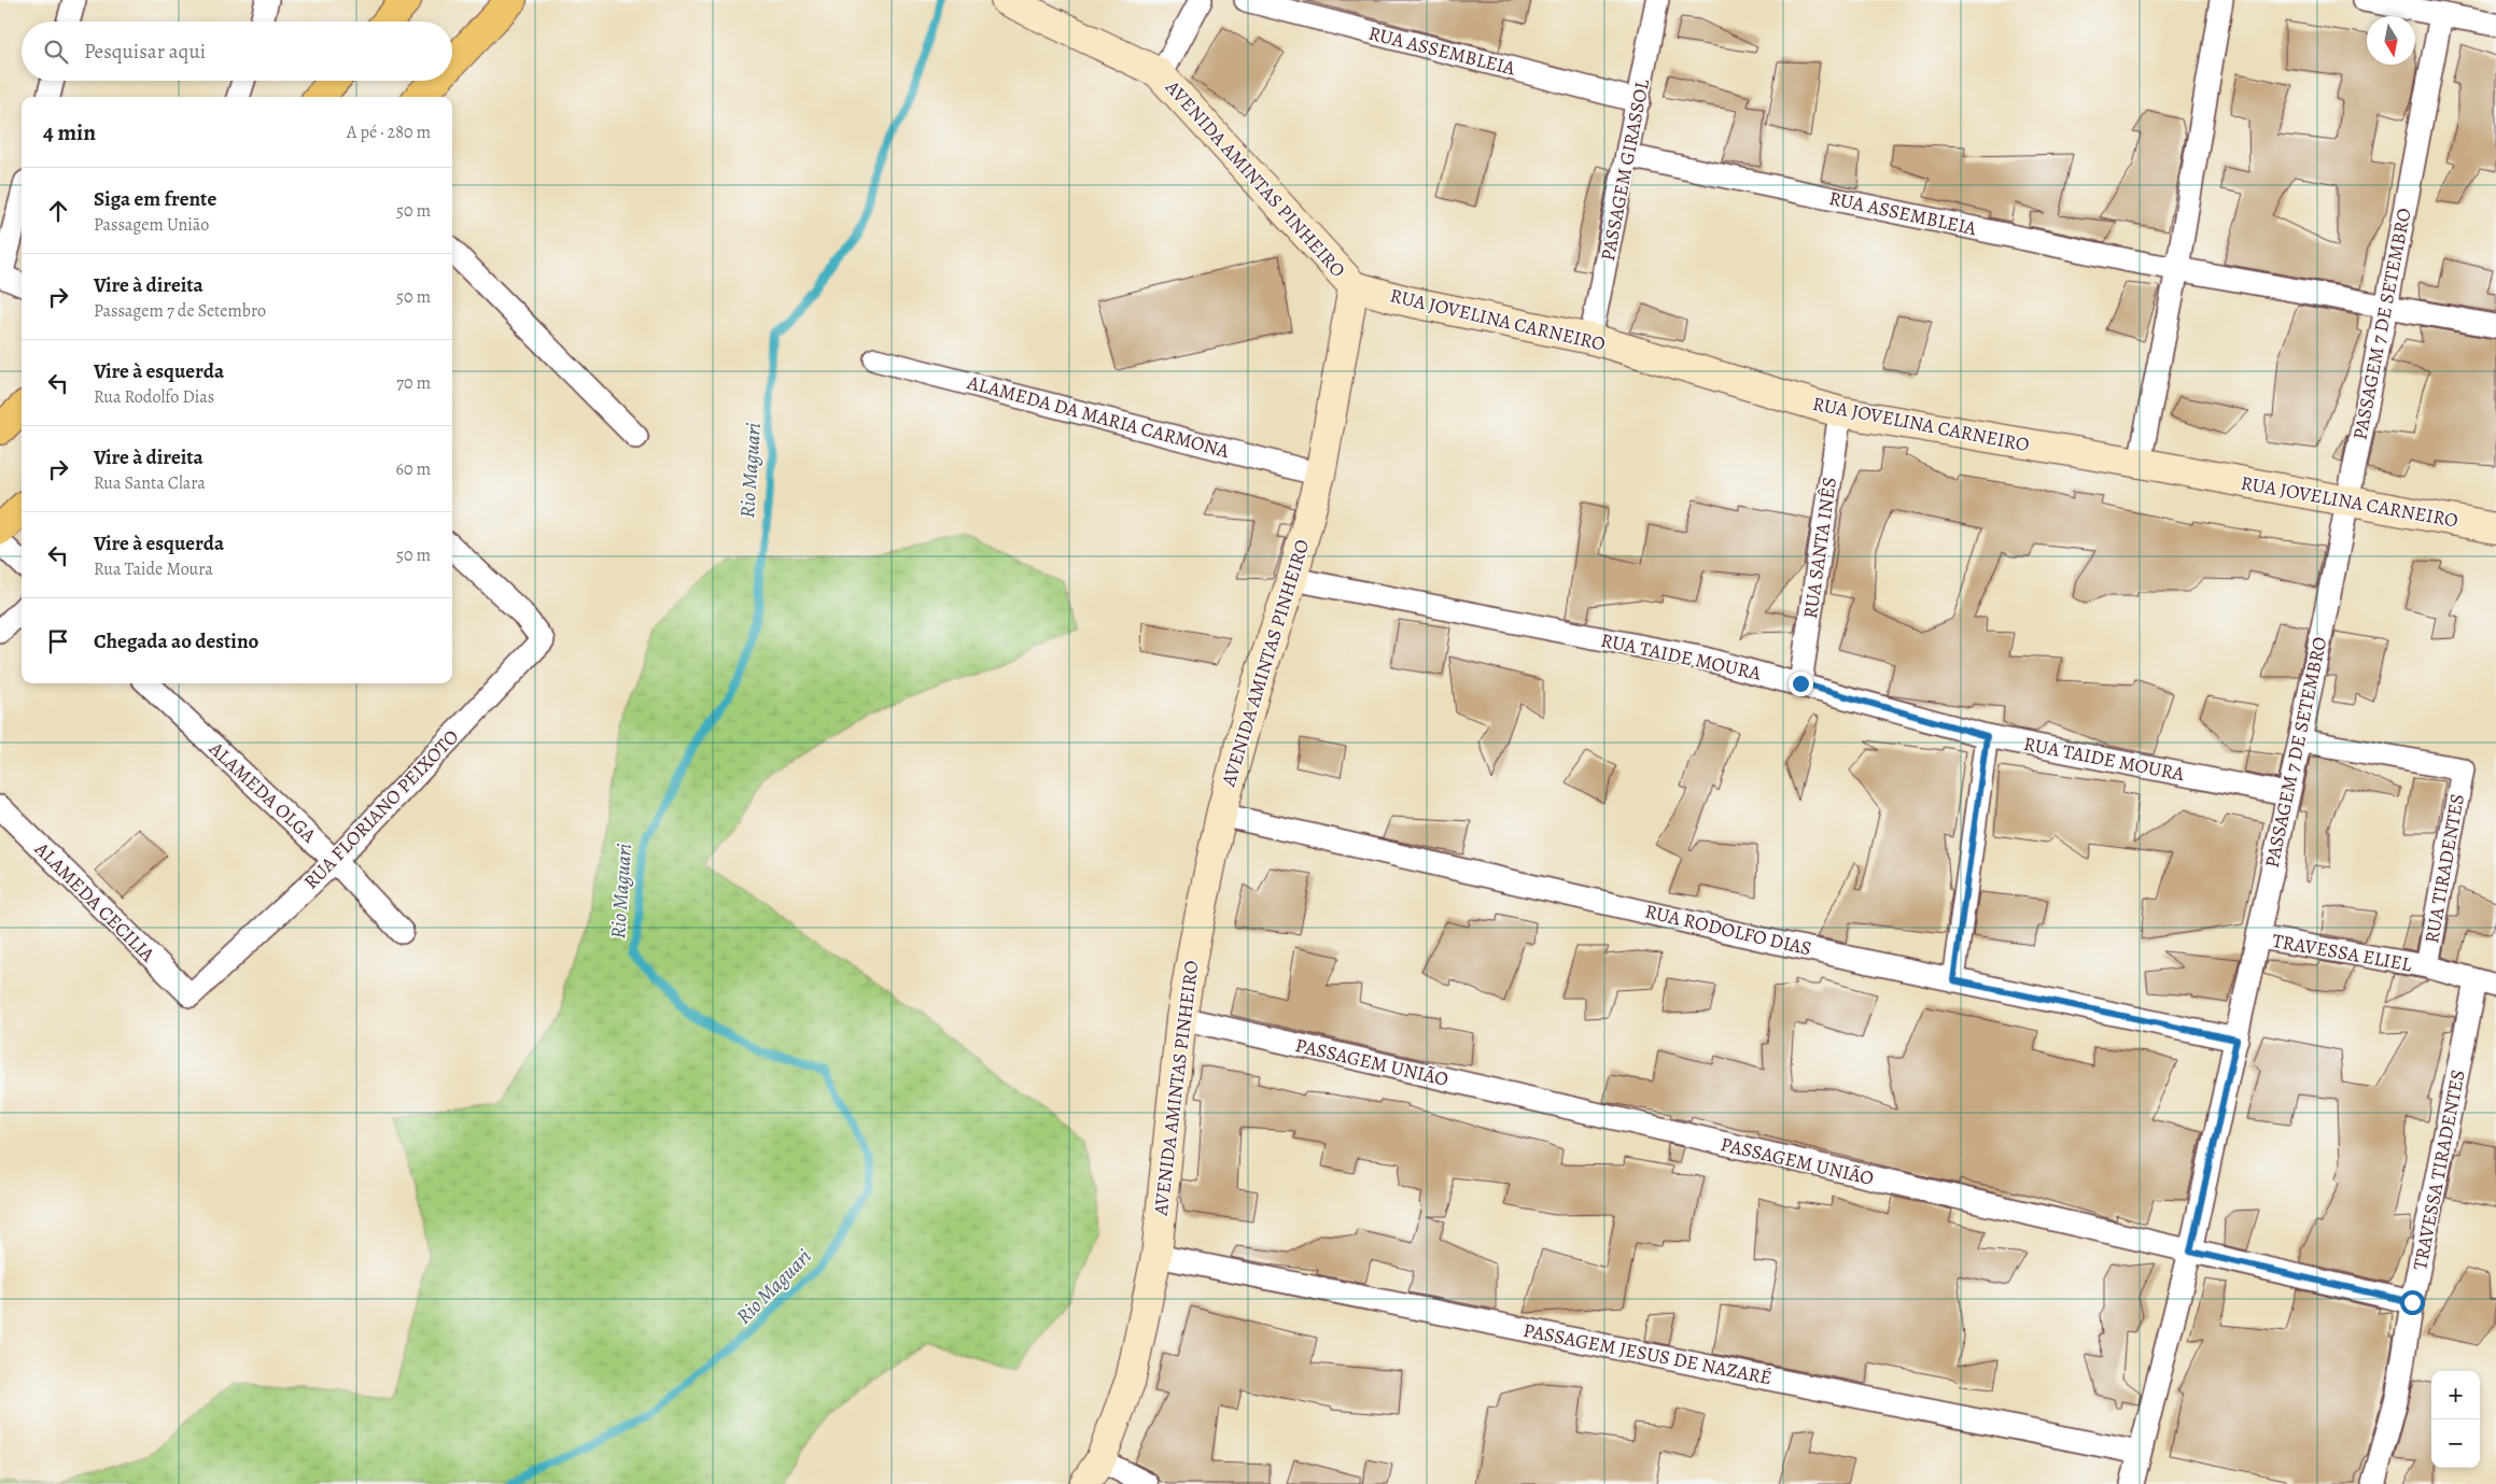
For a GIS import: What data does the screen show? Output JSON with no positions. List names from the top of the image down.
{
  "streets": {
    "street": [
      "RUA ASSEMBLEIA",
      "PASSAGEM GIRASSOL",
      "AVENIDA AMINTAS PINHEIRO",
      "RUA JOVELINA CARNEIRO",
      "PASSAGEM 7 DE SETEMBRO",
      "ALAMEDA DA MARIA CARMONA",
      "RUA SANTA INÊS",
      "RUA TAIDE MOURA",
      "ALAMEDA OLGA",
      "RUA FLORIANO PEIXOTO",
      "RUA TIRADENTES",
      "ALAMEDA CECILIA",
      "RUA RODOLFO DIAS",
      "TRAVESSA ELIEL",
      "PASSAGEM UNIÃO",
      "TRAVESSA TIRADENTES",
      "PASSAGEM JESUS DE NAZARÉ"
    ]
  },
  "crossings": [
    ["RUA ASSEMBLEIA", "PASSAGEM GIRASSOL"],
    ["RUA ASSEMBLEIA", "PASSAGEM 7 DE SETEMBRO"],
    ["PASSAGEM GIRASSOL", "RUA JOVELINA CARNEIRO"],
    ["AVENIDA AMINTAS PINHEIRO", "RUA JOVELINA CARNEIRO"],
    ["AVENIDA AMINTAS PINHEIRO", "ALAMEDA DA MARIA CARMONA"],
    ["AVENIDA AMINTAS PINHEIRO", "RUA TAIDE MOURA"],
    ["AVENIDA AMINTAS PINHEIRO", "RUA RODOLFO DIAS"],
    ["AVENIDA AMINTAS PINHEIRO", "PASSAGEM UNIÃO"],
    ["AVENIDA AMINTAS PINHEIRO", "PASSAGEM JESUS DE NAZARÉ"],
    ["RUA JOVELINA CARNEIRO", "PASSAGEM 7 DE SETEMBRO"],
    ["RUA JOVELINA CARNEIRO", "RUA SANTA INÊS"],
    ["PASSAGEM 7 DE SETEMBRO", "RUA TAIDE MOURA"],
    ["PASSAGEM 7 DE SETEMBRO", "RUA TIRADENTES"],
    ["PASSAGEM 7 DE SETEMBRO", "RUA RODOLFO DIAS"],
    ["PASSAGEM 7 DE SETEMBRO", "TRAVESSA ELIEL"],
    ["PASSAGEM 7 DE SETEMBRO", "PASSAGEM UNIÃO"],
    ["PASSAGEM 7 DE SETEMBRO", "PASSAGEM JESUS DE NAZARÉ"],
    ["RUA SANTA INÊS", "RUA TAIDE MOURA"],
    ["ALAMEDA OLGA", "RUA FLORIANO PEIXOTO"],
    ["RUA FLORIANO PEIXOTO", "ALAMEDA CECILIA"],
    ["RUA TIRADENTES", "TRAVESSA ELIEL"],
    ["TRAVESSA ELIEL", "TRAVESSA TIRADENTES"],
    ["PASSAGEM UNIÃO", "TRAVESSA TIRADENTES"]
  ],
  "water": ["Rio Maguari"],
  "north": "bottom",
  "page": {
    "search": "Pesquisar aqui",
    "heading": ["4 min", "A pé · 280 m"],
    "list": [
      ["Siga em frente", "Passagem União", "50 m"],
      ["Vire à direita", "Passagem 7 de Setembro", "50 m"],
      ["Vire à esquerda", "Rua Rodolfo Dias", "70 m"],
      ["Vire à direita", "Rua Santa Clara", "60 m"],
      ["Vire à esquerda", "Rua Taide Moura", "50 m"],
      "Chegada ao destino"
    ],
    "map_buttons": ["+", "−"]
  }
}
